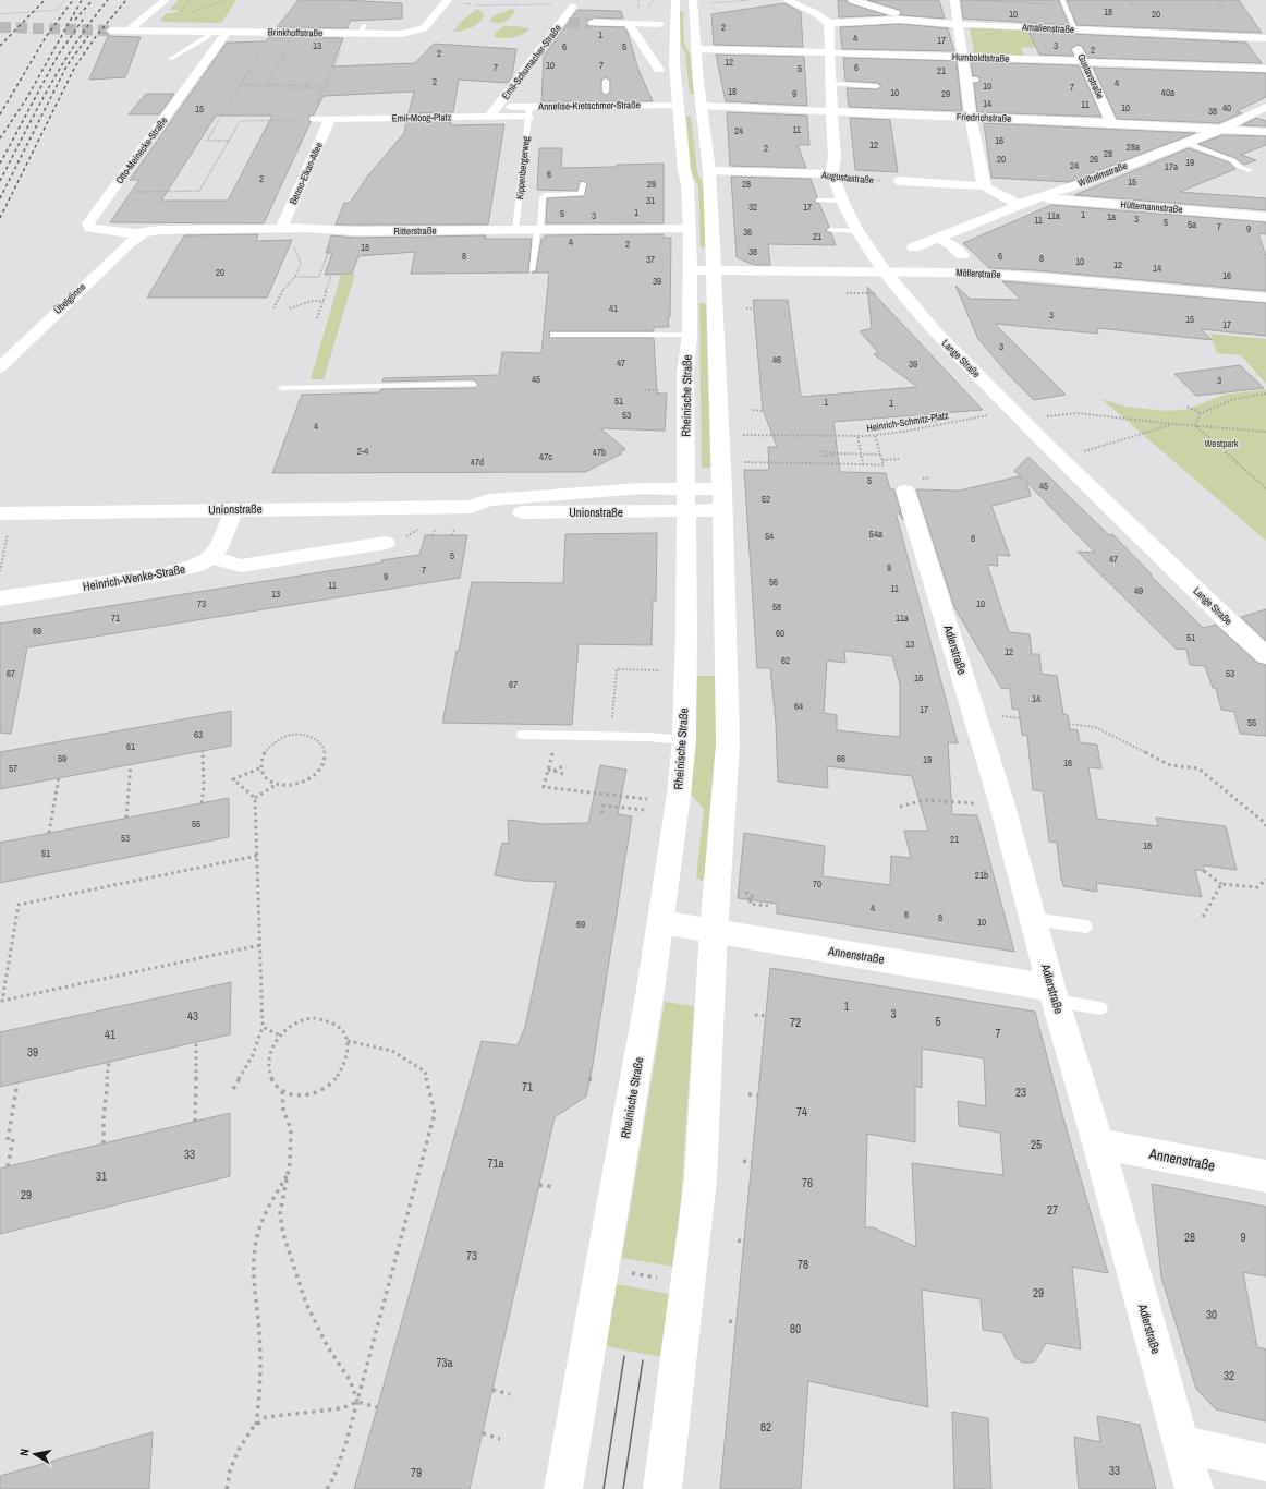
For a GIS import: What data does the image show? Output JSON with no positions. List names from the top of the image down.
{
  "streets": {
    "street": [
      "Amalienstraße",
      "Brinkhoffstraße",
      "Humboldtstraße",
      "Emil-Schumacher-Straße",
      "Gustavstraße",
      "Annelise-Kretschmer-Straße",
      "Emil-Moog-Platz",
      "Friedrichstraße",
      "Otto-Meinecke-Straße",
      "Benno-Elkan-Allee",
      "Wilhelmstraße",
      "Augustastraße",
      "Hüttemannstraße",
      "Ritterstraße",
      "Möllerstraße",
      "Übelgönne",
      "Lange Straße",
      "Rheinische Straße",
      "Unionstraße",
      "Heinrich-Wenke-Straße",
      "Adlerstraße",
      "Annenstraße"
    ],
    "lane": ["Kippenbergerweg"],
    "path": ["Heinrich-Schmitz-Platz"]
  },
  "crossings": [
    ["Amalienstraße", "Gustavstraße"],
    ["Amalienstraße", "Lange Straße"],
    ["Brinkhoffstraße", "Otto-Meinecke-Straße"],
    ["Humboldtstraße", "Gustavstraße"],
    ["Humboldtstraße", "Lange Straße"],
    ["Emil-Schumacher-Straße", "Annelise-Kretschmer-Straße"],
    ["Emil-Schumacher-Straße", "Emil-Moog-Platz"],
    ["Gustavstraße", "Friedrichstraße"],
    ["Annelise-Kretschmer-Straße", "Emil-Moog-Platz"],
    ["Annelise-Kretschmer-Straße", "Friedrichstraße"],
    ["Annelise-Kretschmer-Straße", "Kippenbergerweg"],
    ["Annelise-Kretschmer-Straße", "Rheinische Straße"],
    ["Emil-Moog-Platz", "Kippenbergerweg"],
    ["Emil-Moog-Platz", "Benno-Elkan-Allee"],
    ["Friedrichstraße", "Wilhelmstraße"],
    ["Friedrichstraße", "Lange Straße"],
    ["Otto-Meinecke-Straße", "Ritterstraße"],
    ["Otto-Meinecke-Straße", "Übelgönne"],
    ["Kippenbergerweg", "Ritterstraße"],
    ["Benno-Elkan-Allee", "Ritterstraße"],
    ["Wilhelmstraße", "Hüttemannstraße"],
    ["Augustastraße", "Lange Straße"],
    ["Ritterstraße", "Übelgönne"],
    ["Ritterstraße", "Rheinische Straße"],
    ["Möllerstraße", "Lange Straße"],
    ["Möllerstraße", "Rheinische Straße"],
    ["Lange Straße", "Heinrich-Schmitz-Platz"],
    ["Rheinische Straße", "Unionstraße"],
    ["Rheinische Straße", "Annenstraße"],
    ["Unionstraße", "Heinrich-Wenke-Straße"],
    ["Adlerstraße", "Annenstraße"]
  ],
  "parks": ["Westpark"],
  "house_numbers": [
    "18",
    "10",
    "20",
    "2",
    "1",
    "4",
    "17",
    "13",
    "3",
    "6",
    "5",
    "2",
    "2",
    "12",
    "10",
    "7",
    "7",
    "6",
    "5",
    "21",
    "2",
    "4",
    "10",
    "7",
    "18",
    "10",
    "40a",
    "9",
    "29",
    "14",
    "11",
    "10",
    "40",
    "15",
    "38",
    "11",
    "24",
    "16",
    "12",
    "28a",
    "2",
    "28",
    "20",
    "26",
    "19",
    "24",
    "17a",
    "6",
    "2",
    "15",
    "29",
    "28",
    "31",
    "32",
    "17",
    "1",
    "5",
    "1",
    "3",
    "11a",
    "1a",
    "3",
    "11",
    "5",
    "5a",
    "7",
    "9",
    "36",
    "21",
    "4",
    "2",
    "18",
    "38",
    "8",
    "6",
    "8",
    "37",
    "10",
    "12",
    "14",
    "20",
    "16",
    "39",
    "41",
    "3",
    "15",
    "17",
    "3",
    "46",
    "47",
    "39",
    "45",
    "3",
    "51",
    "1",
    "1",
    "53",
    "4",
    "2-4",
    "47b",
    "47c",
    "47d",
    "5",
    "45",
    "52",
    "54a",
    "54",
    "8",
    "5",
    "47",
    "9",
    "7",
    "9",
    "56",
    "11",
    "11",
    "49",
    "13",
    "73",
    "10",
    "58",
    "71",
    "11a",
    "69",
    "60",
    "51",
    "13",
    "12",
    "62",
    "67",
    "53",
    "15",
    "67",
    "14",
    "64",
    "17",
    "55",
    "63",
    "61",
    "59",
    "66",
    "19",
    "16",
    "57",
    "55",
    "53",
    "21",
    "18",
    "51",
    "21b",
    "70",
    "4",
    "6",
    "8",
    "10",
    "69",
    "1",
    "3",
    "43",
    "5",
    "72",
    "7",
    "41",
    "39",
    "71",
    "23",
    "74",
    "25",
    "33",
    "71a",
    "31",
    "76",
    "29",
    "27",
    "28",
    "9",
    "73",
    "78",
    "29",
    "30",
    "80",
    "73a",
    "32",
    "82",
    "33",
    "79"
  ],
  "north": "left"
}
